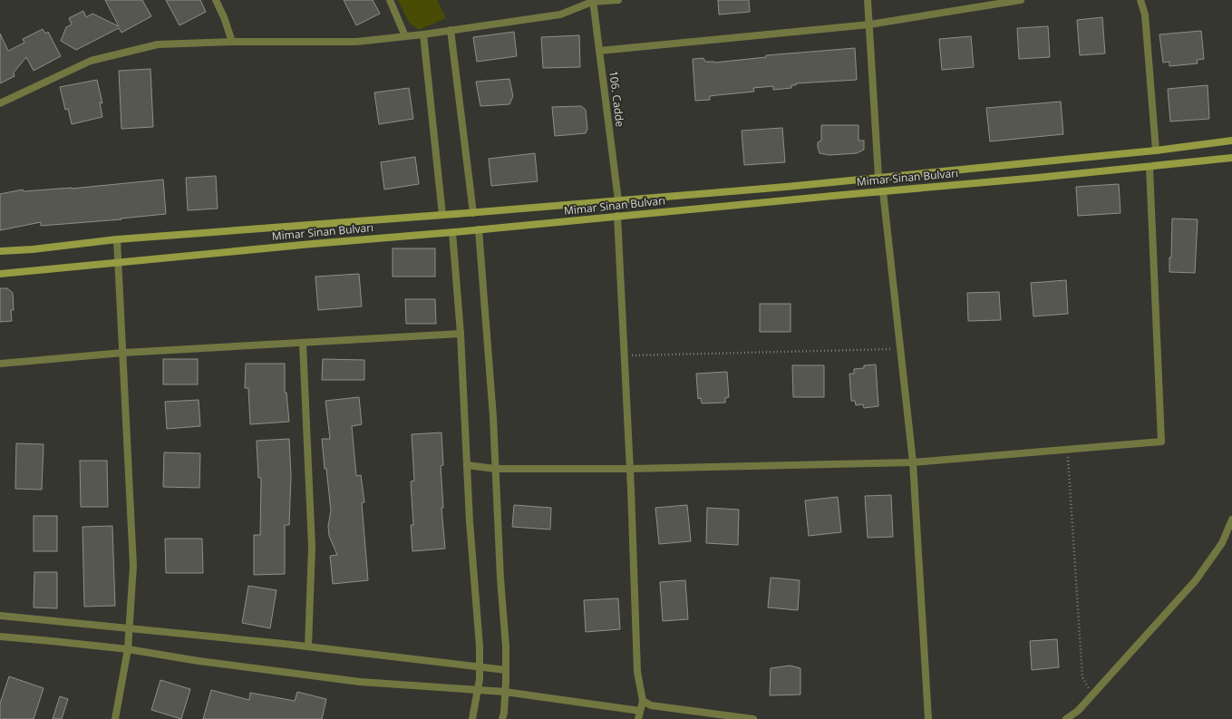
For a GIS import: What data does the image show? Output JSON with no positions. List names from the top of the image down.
{
  "streets": {
    "main road": ["Mimar Sinan Bulvarı"],
    "street": ["106. Cadde"]
  },
  "crossings": [
    ["106. Cadde", "Mimar Sinan Bulvarı"]
  ]
}
